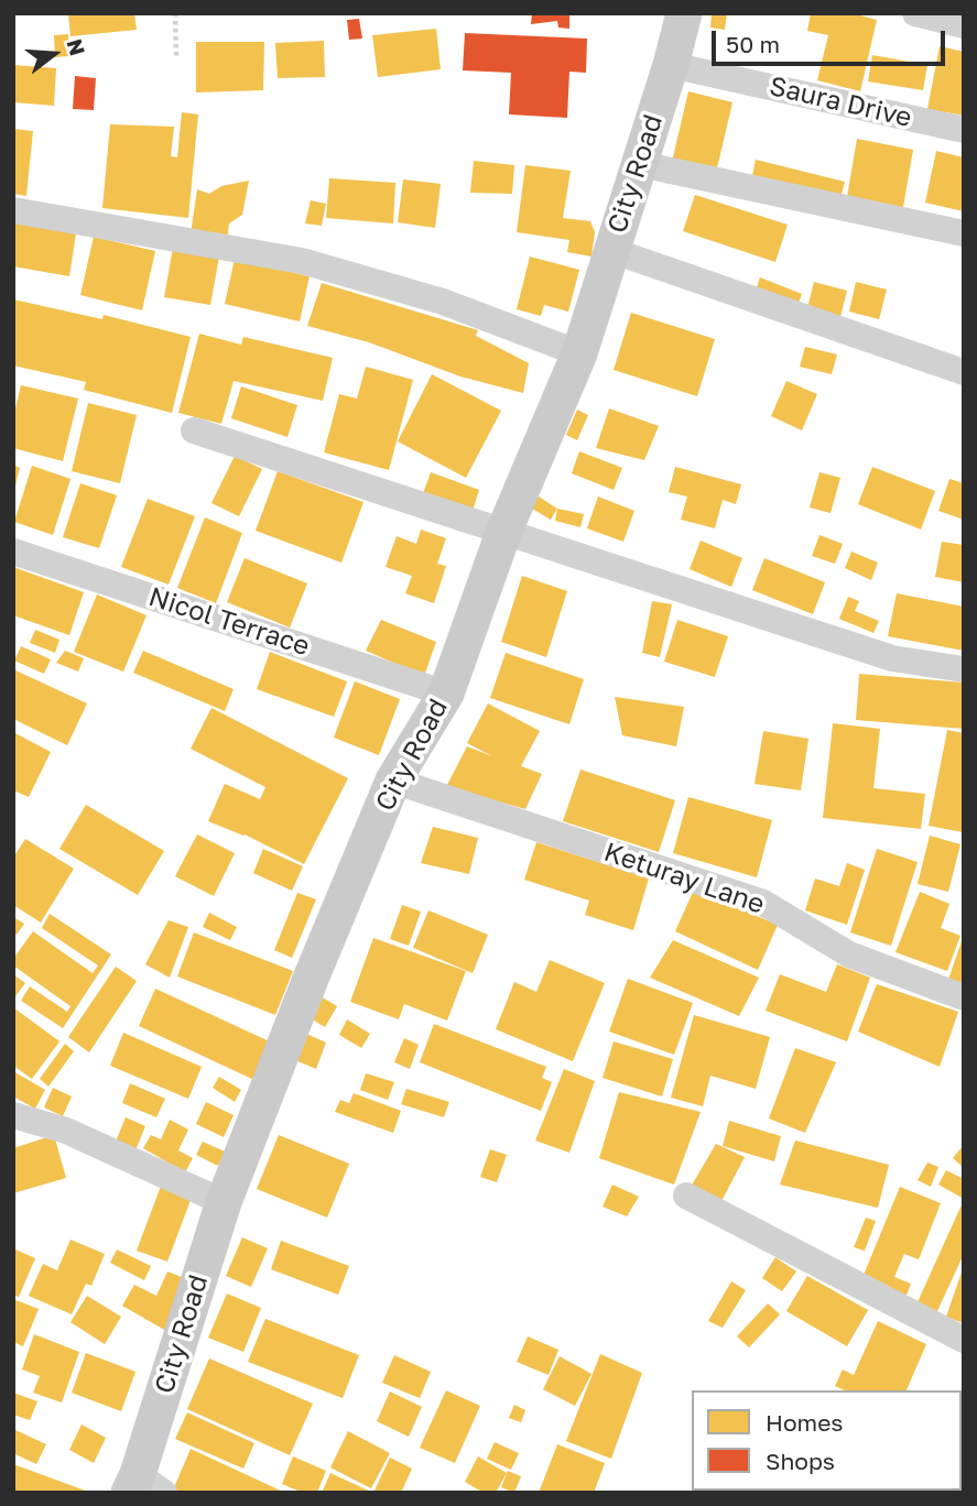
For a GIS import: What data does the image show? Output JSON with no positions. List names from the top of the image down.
{
  "streets": {
    "main road": ["City Road"],
    "street": ["Saura Drive", "Nicol Terrace", "Keturay Lane"]
  },
  "crossings": [
    ["Saura Drive", "City Road"],
    ["City Road", "Nicol Terrace"],
    ["City Road", "Keturay Lane"]
  ],
  "legend": ["Homes", "Shops"],
  "scale_bar": "50 m",
  "north": "right"
}
